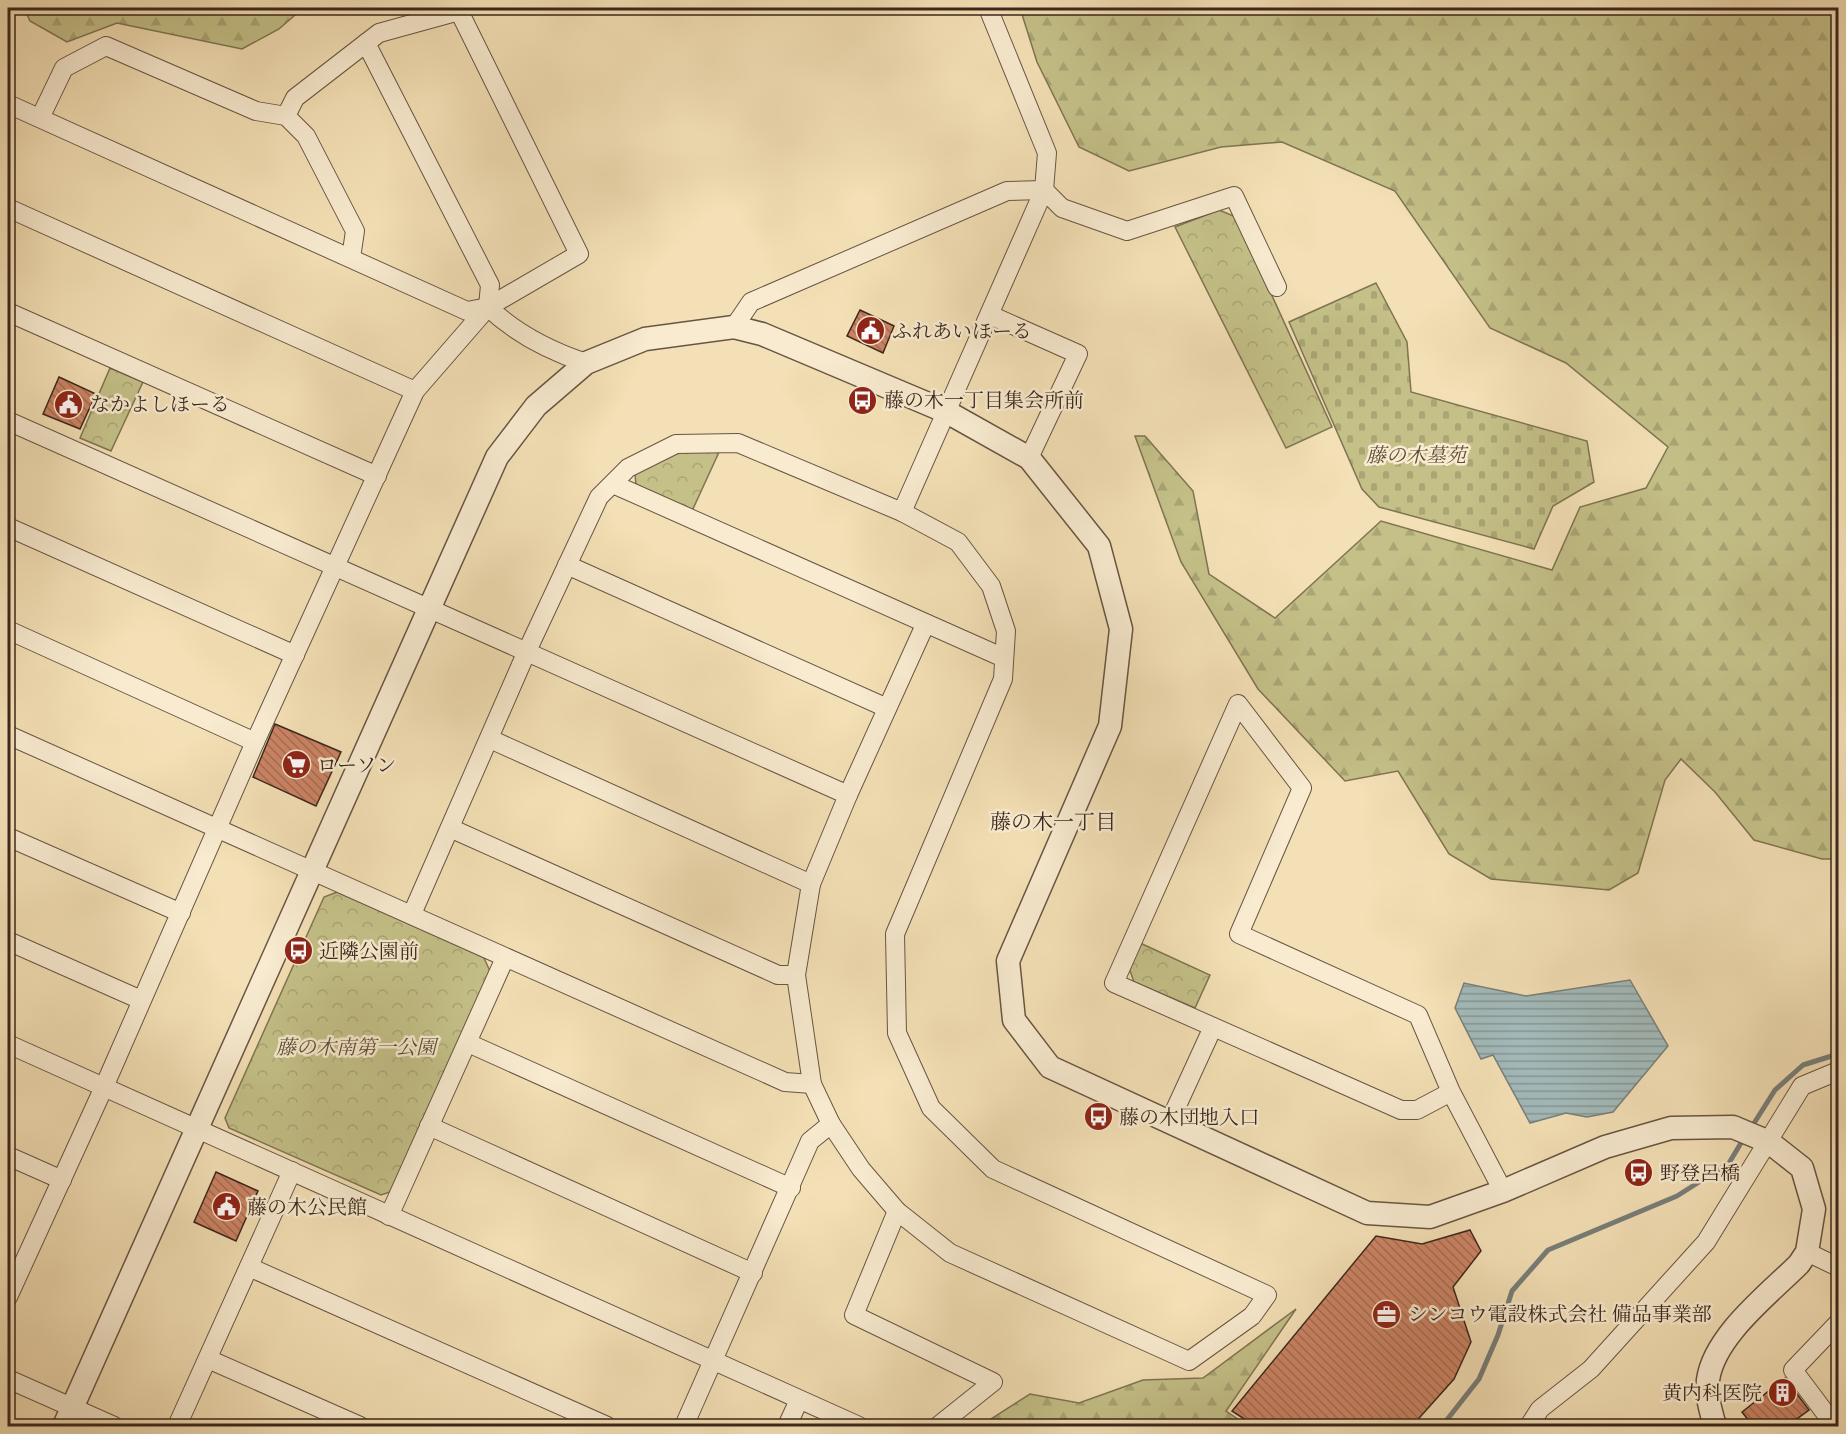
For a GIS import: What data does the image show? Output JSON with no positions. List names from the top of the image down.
{
  "districts": ["藤の木一丁目"],
  "parks": ["藤の木墓苑", "藤の木南第一公園"],
  "places": {
    "public building": ["ふれあいほーる", "なかよしほーる", "藤の木公民館"],
    "bus stop": [
      "藤の木一丁目集会所前",
      "近隣公園前",
      "藤の木団地入口",
      "野登呂橋"
    ],
    "supermarket": ["ローソン"],
    "office": ["シンコウ電設株式会社 備品事業部"],
    "building": ["黄内科医院"]
  }
}
